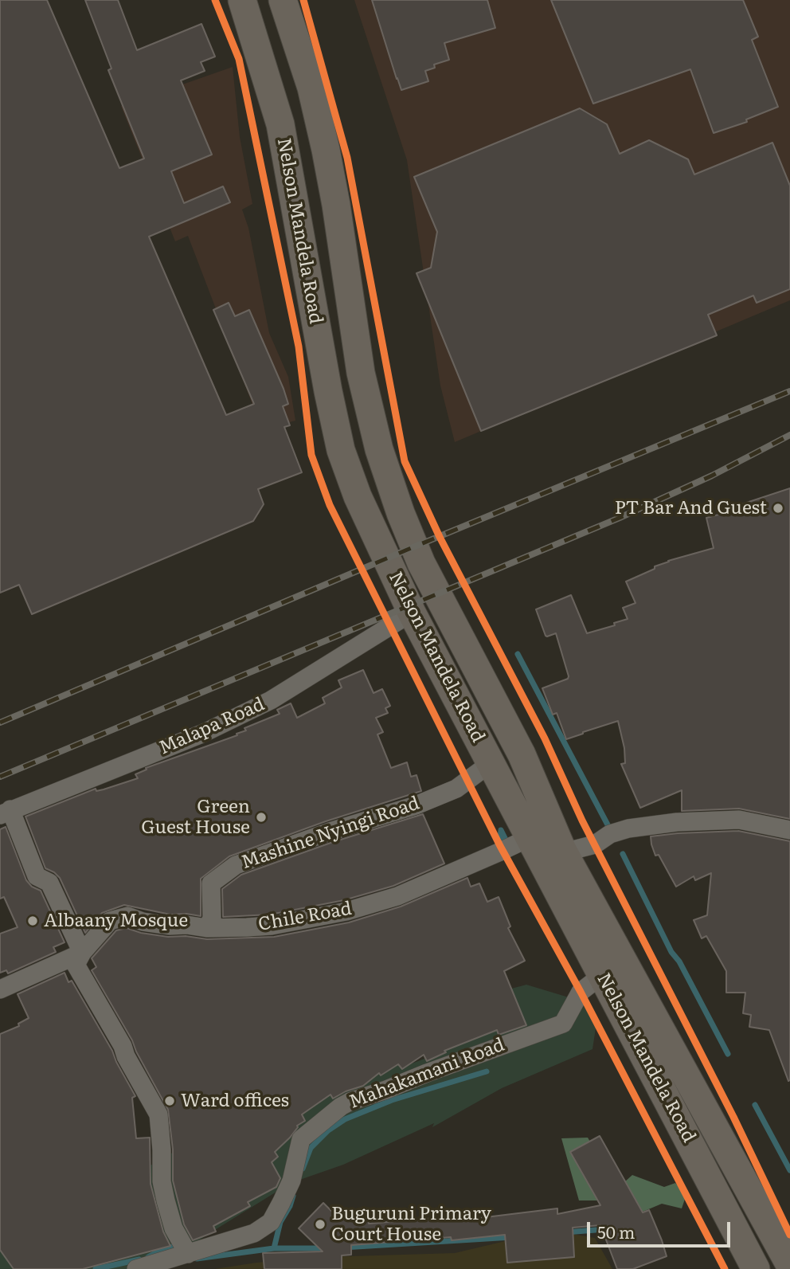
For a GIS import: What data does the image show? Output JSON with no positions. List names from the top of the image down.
{
  "streets": {
    "main road": ["Nelson Mandela Road"],
    "street": [
      "Malapa Road",
      "Mashine Nyingi Road",
      "Chile Road",
      "Mahakamani Road"
    ]
  },
  "crossings": [
    ["Nelson Mandela Road", "Malapa Road"],
    ["Nelson Mandela Road", "Mashine Nyingi Road"],
    ["Nelson Mandela Road", "Chile Road"],
    ["Nelson Mandela Road", "Mahakamani Road"],
    ["Mashine Nyingi Road", "Chile Road"]
  ],
  "places": [
    "PT Bar And Guest",
    "Green Guest House",
    "Albaany Mosque",
    "Ward offices",
    "Buguruni Primary Court House"
  ],
  "scale_bar": "50 m"
}
